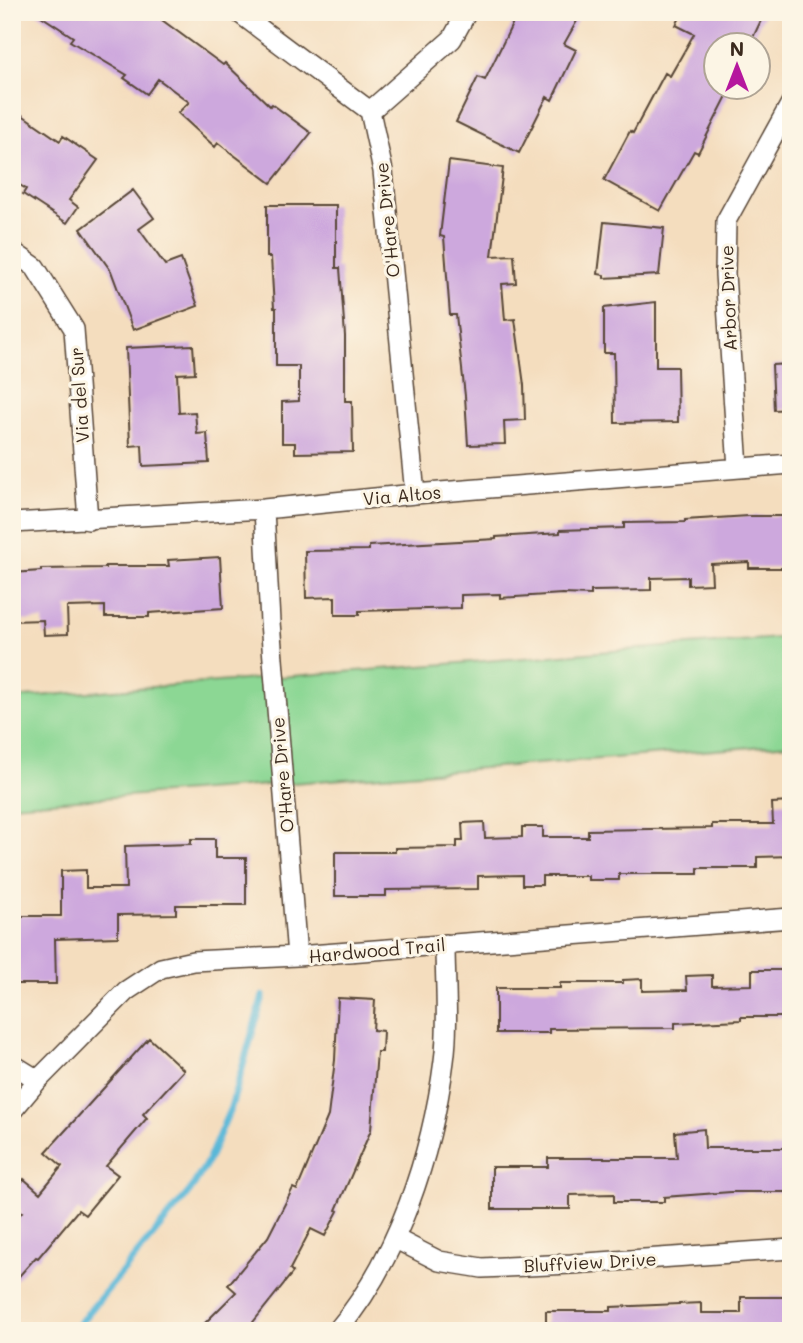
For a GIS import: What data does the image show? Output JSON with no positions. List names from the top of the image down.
{
  "streets": {
    "street": [
      "O'Hare Drive",
      "Arbor Drive",
      "Via del Sur",
      "Via Altos",
      "Hardwood Trail",
      "Bluffview Drive"
    ]
  },
  "crossings": [
    ["O'Hare Drive", "Via Altos"],
    ["O'Hare Drive", "Hardwood Trail"],
    ["Arbor Drive", "Via Altos"],
    ["Via del Sur", "Via Altos"]
  ],
  "north": "top"
}
